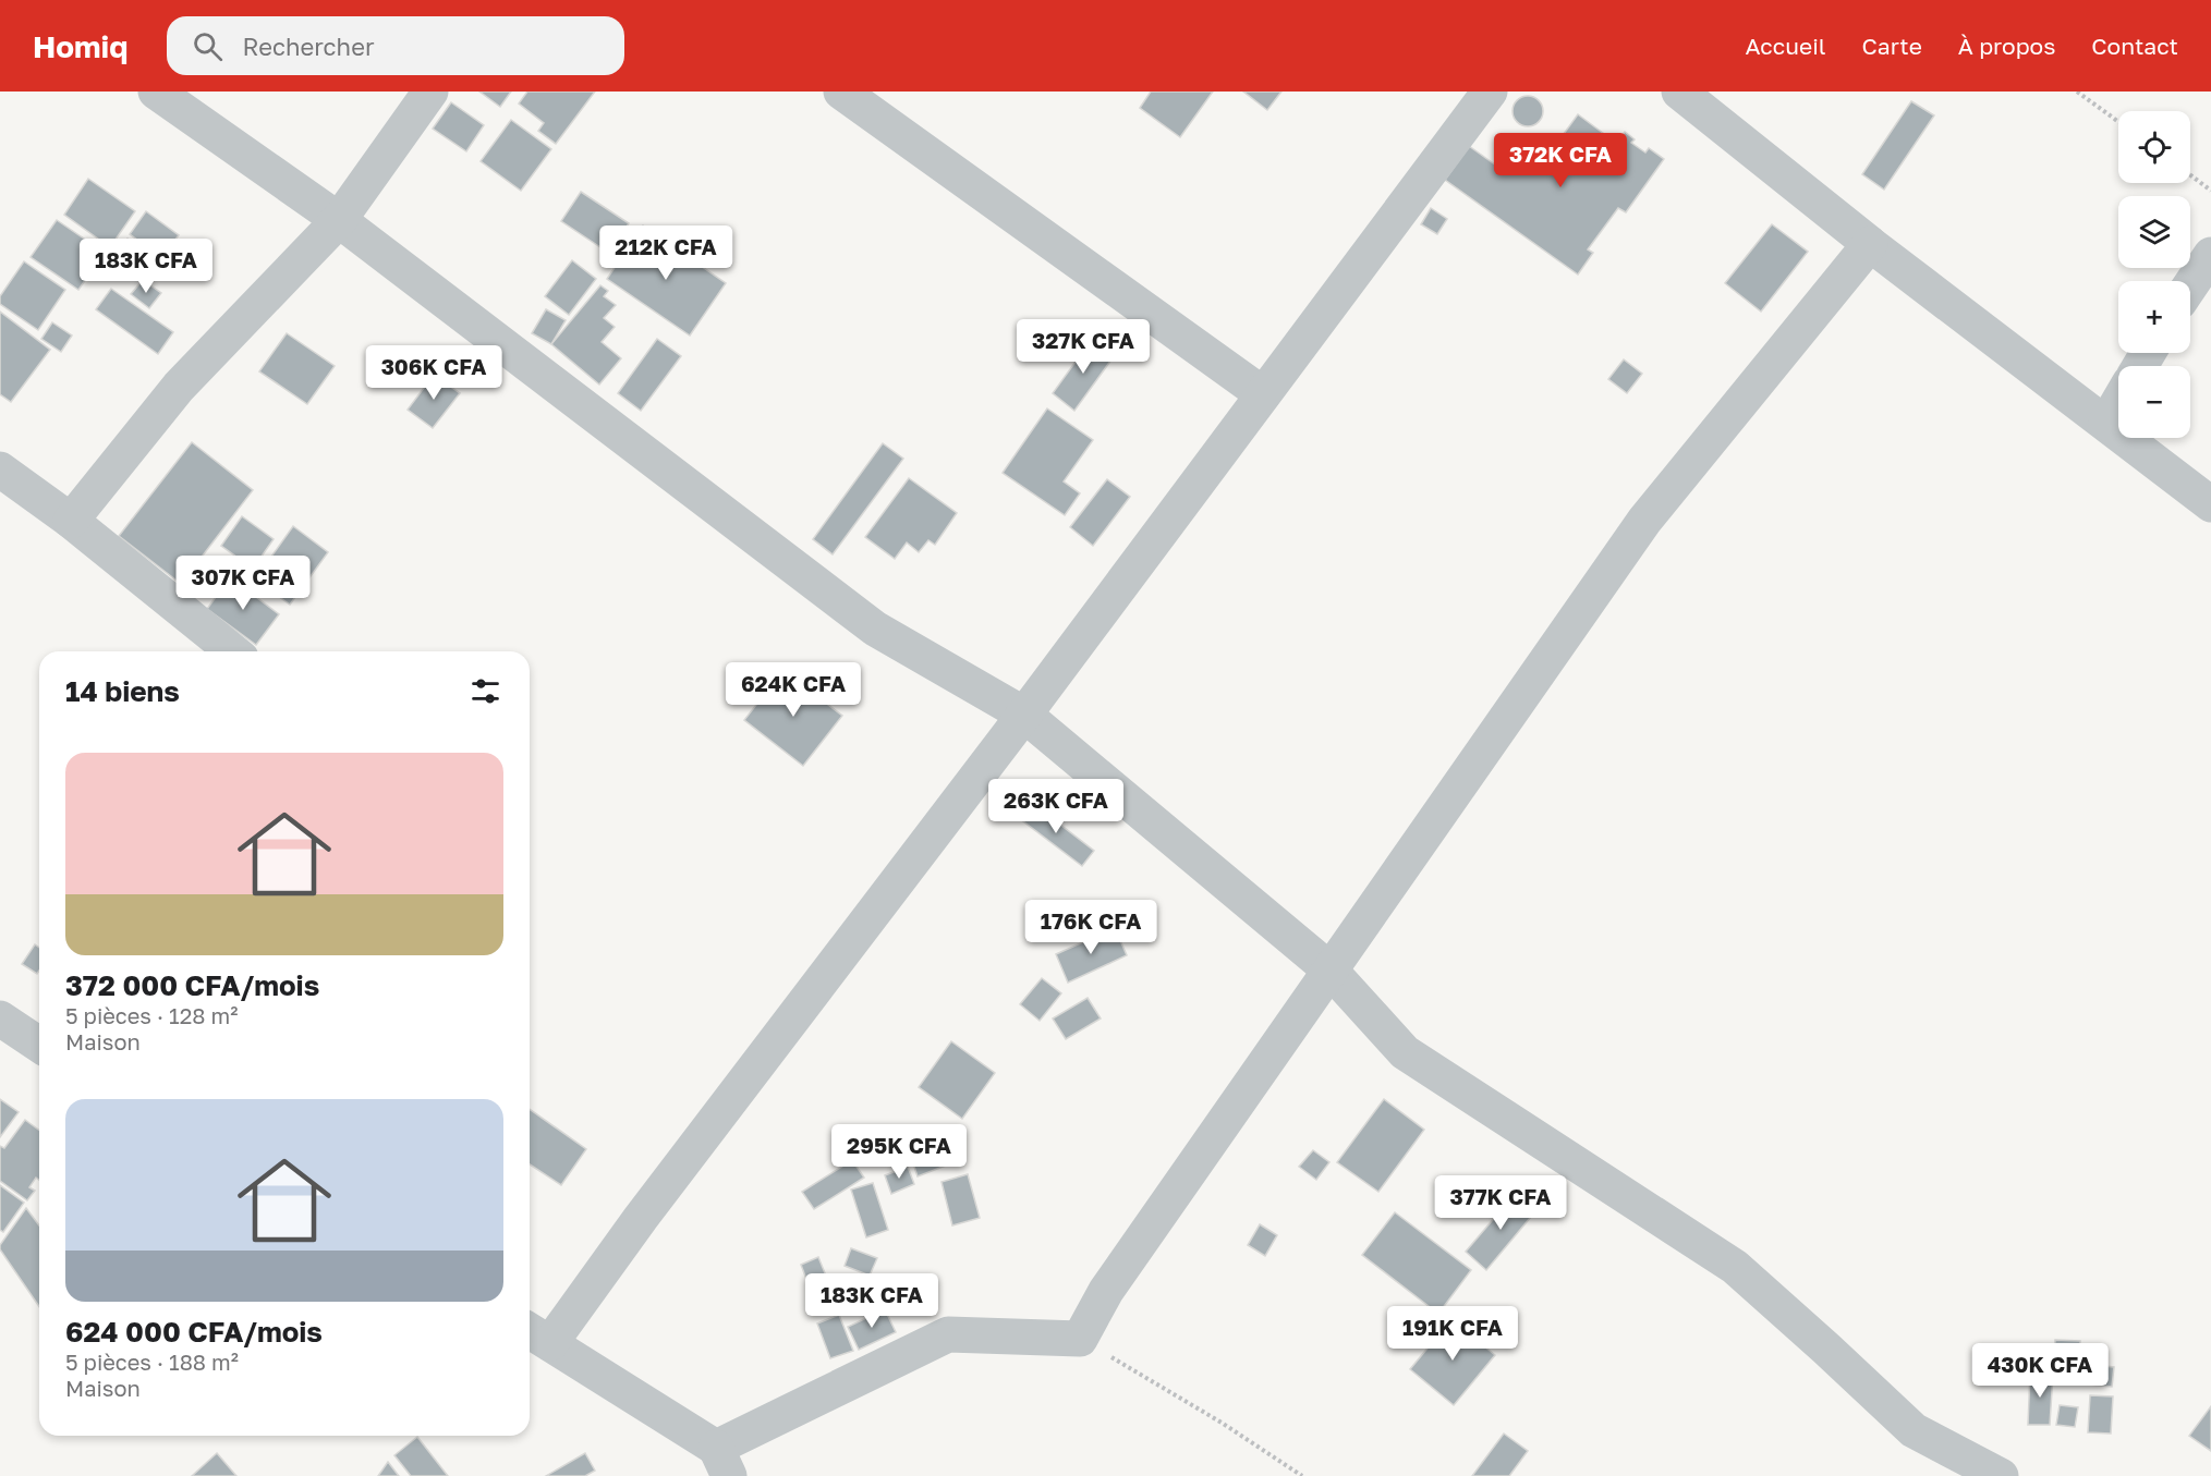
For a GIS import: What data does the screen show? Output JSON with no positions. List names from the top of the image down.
{
  "page": {
    "header": "Homiq",
    "search": "Rechercher",
    "nav": [
      "Accueil",
      "Carte",
      "À propos",
      "Contact"
    ],
    "map_buttons": ["+", "−"],
    "price": [
      "372K CFA",
      "212K CFA",
      "183K CFA",
      "327K CFA",
      "306K CFA",
      "307K CFA",
      "624K CFA",
      "263K CFA",
      "176K CFA",
      "295K CFA",
      "377K CFA",
      "183K CFA",
      "191K CFA",
      "430K CFA"
    ],
    "heading": "14 biens",
    "list": [
      {
        "name": "372 000 CFA/mois",
        "note": "5 pièces · 128 m² · Maison"
      },
      {
        "name": "624 000 CFA/mois",
        "note": "5 pièces · 188 m² · Maison"
      }
    ]
  }
}
